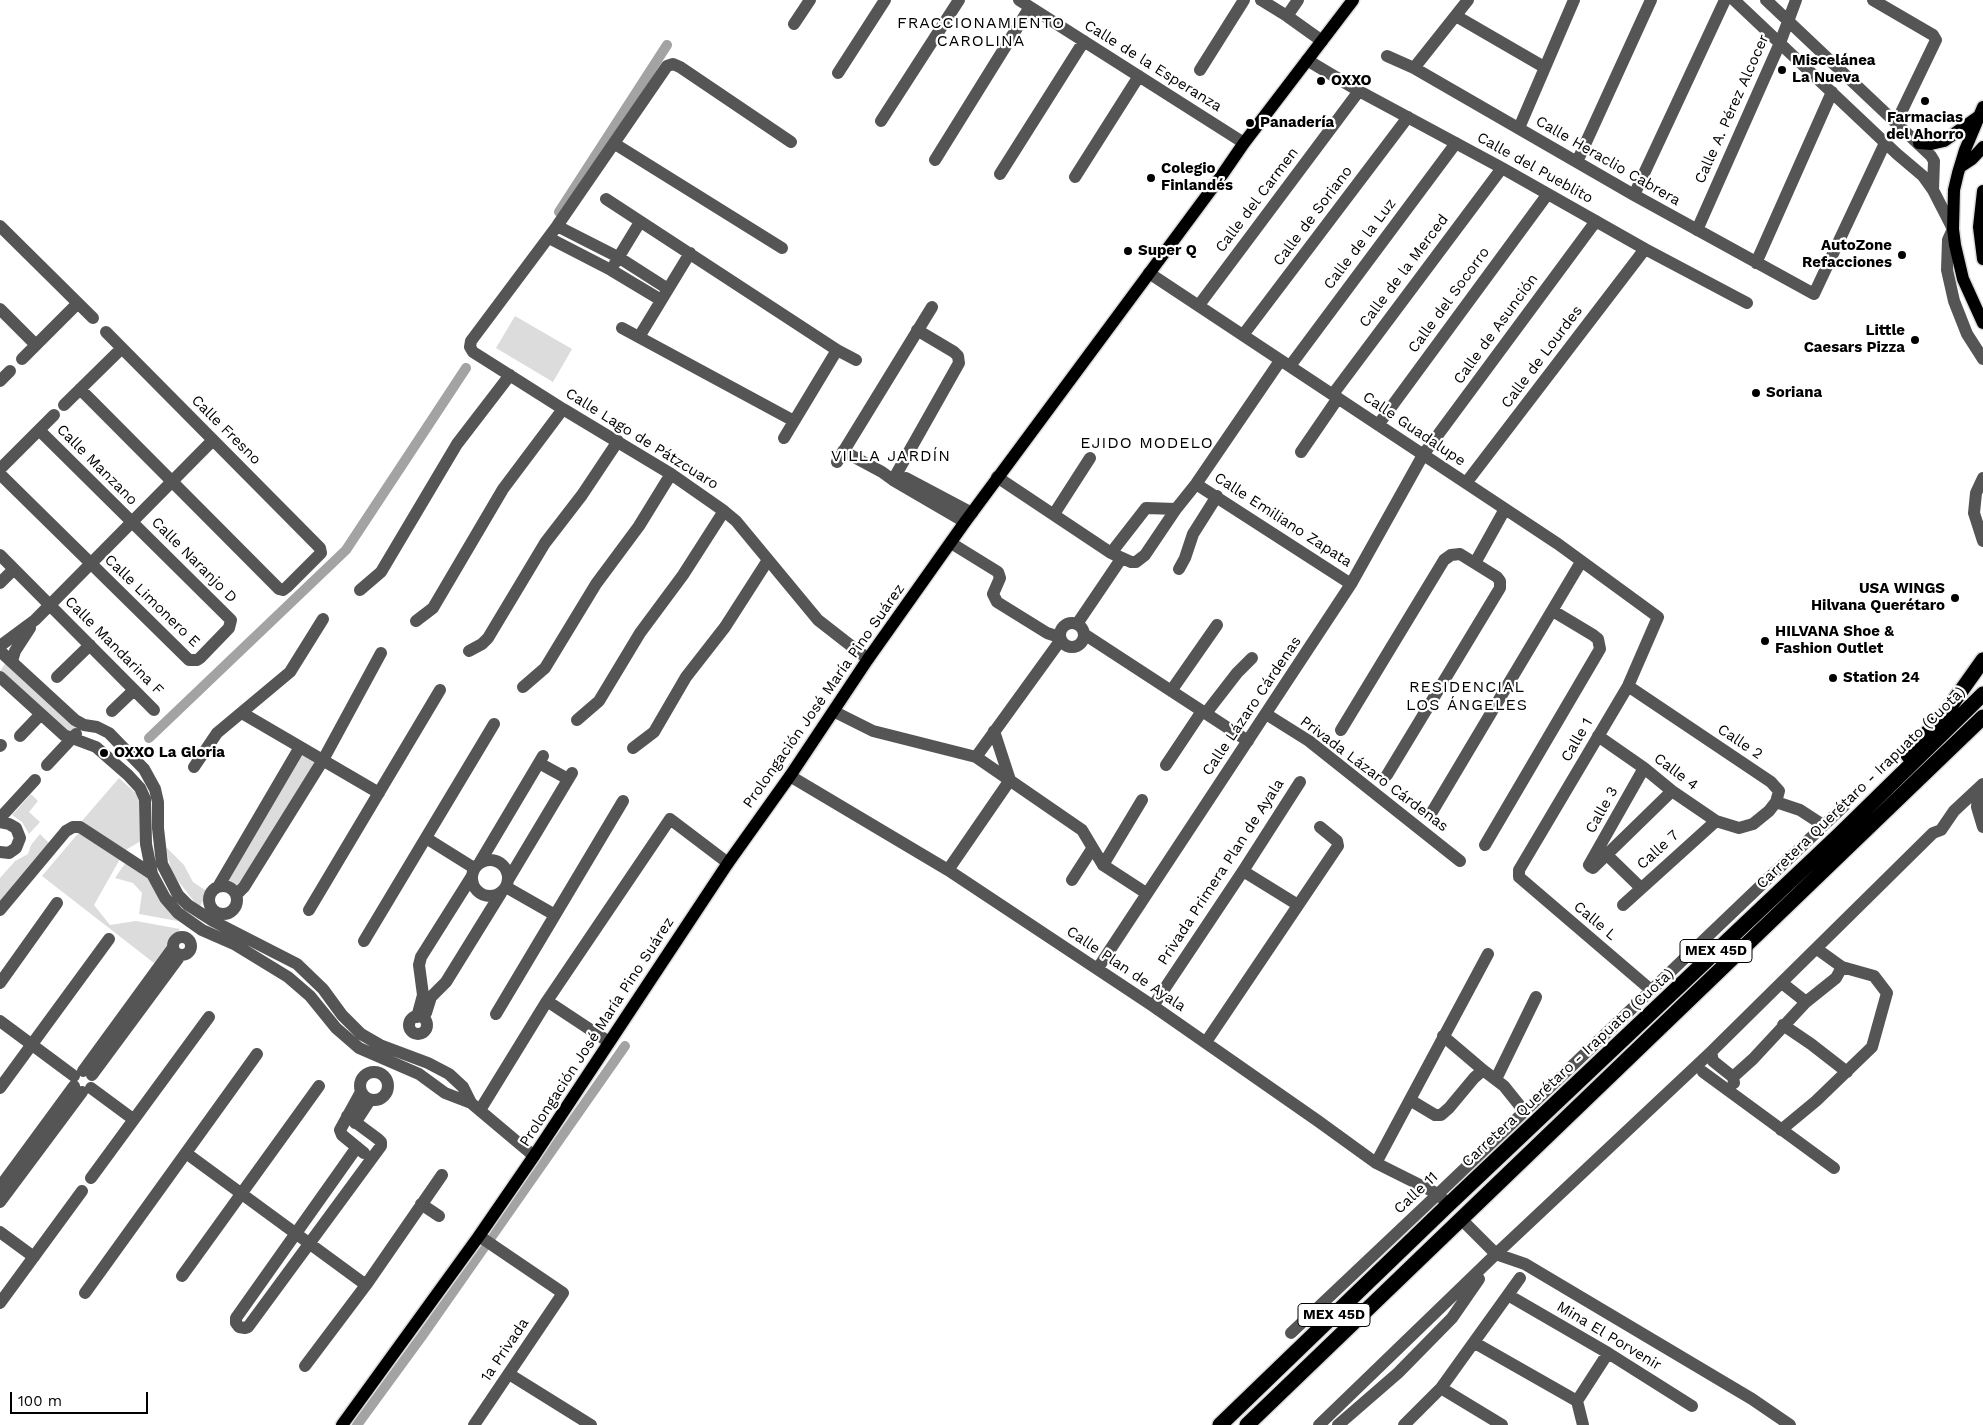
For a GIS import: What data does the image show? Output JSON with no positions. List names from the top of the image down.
{
  "streets": {
    "highway": ["Carretera Querétaro - Irapuato (Cuota)", "MEX 45D"],
    "main road": ["Prolongación José María Pino Suárez"],
    "street": [
      "Calle de la Esperanza",
      "Calle A. Pérez Alcocer",
      "Calle Heraclio Cabrera",
      "Calle del Pueblito",
      "Calle del Carmen",
      "Calle de Soriano",
      "Calle de la Luz",
      "Calle de la Merced",
      "Calle del Socorro",
      "Calle de Asunción",
      "Calle de Lourdes",
      "Calle Guadalupe",
      "Calle Fresno",
      "Calle Lago de Pátzcuaro",
      "Calle Manzano",
      "Calle Emiliano Zapata",
      "Calle Naranjo D",
      "Calle Limonero E",
      "Calle Mandarina F",
      "Calle Lázaro Cárdenas",
      "Calle 1",
      "Calle 2",
      "Calle 4",
      "Privada Lázaro Cárdenas",
      "Calle 3",
      "Calle 7",
      "Privada Primera Plan de Ayala",
      "Calle L",
      "Calle Plan de Ayala",
      "Calle 11",
      "Mina El Porvenir",
      "1a Privada"
    ]
  },
  "crossings": [
    ["Calle de la Esperanza", "Prolongación José María Pino Suárez"],
    ["Calle A. Pérez Alcocer", "Calle Heraclio Cabrera"],
    ["Calle del Pueblito", "Calle del Carmen"],
    ["Calle del Pueblito", "Calle de Soriano"],
    ["Calle del Pueblito", "Calle de la Luz"],
    ["Calle del Pueblito", "Calle de la Merced"],
    ["Calle del Pueblito", "Calle del Socorro"],
    ["Calle del Pueblito", "Calle de Asunción"],
    ["Calle del Pueblito", "Calle de Lourdes"],
    ["Calle del Pueblito", "Prolongación José María Pino Suárez"],
    ["Calle del Carmen", "Calle Guadalupe"],
    ["Calle de Soriano", "Calle Guadalupe"],
    ["Calle de la Luz", "Calle Guadalupe"],
    ["Calle de la Luz", "Calle Emiliano Zapata"],
    ["Calle de la Merced", "Calle Guadalupe"],
    ["Calle del Socorro", "Calle Guadalupe"],
    ["Calle de Asunción", "Calle Guadalupe"],
    ["Calle de Asunción", "Calle Lázaro Cárdenas"],
    ["Calle de Lourdes", "Calle Guadalupe"],
    ["Calle Guadalupe", "Prolongación José María Pino Suárez"],
    ["Calle Guadalupe", "Calle Lázaro Cárdenas"],
    ["Calle Guadalupe", "Calle 1"],
    ["Calle Lago de Pátzcuaro", "Prolongación José María Pino Suárez"],
    ["Calle Manzano", "Calle Naranjo D"],
    ["Calle Emiliano Zapata", "Calle Lázaro Cárdenas"],
    ["Calle Naranjo D", "Calle Limonero E"],
    ["Prolongación José María Pino Suárez", "Calle Plan de Ayala"],
    ["Prolongación José María Pino Suárez", "1a Privada"],
    ["Calle Lázaro Cárdenas", "Privada Lázaro Cárdenas"],
    ["Calle Lázaro Cárdenas", "Calle Plan de Ayala"],
    ["Calle 1", "Calle 2"],
    ["Calle 1", "Calle 4"],
    ["Calle 1", "Calle L"],
    ["Calle 2", "Calle 4"],
    ["Calle 4", "Calle 3"],
    ["Calle 4", "Calle 7"],
    ["Privada Primera Plan de Ayala", "Calle Plan de Ayala"],
    ["Calle L", "Calle 11"],
    ["Calle Plan de Ayala", "Calle 11"]
  ],
  "districts": [
    "FRACCIONAMIENTO CAROLINA",
    "EJIDO MODELO",
    "VILLA JARDÍN",
    "RESIDENCIAL LOS ÁNGELES"
  ],
  "places": [
    "Miscelánea La Nueva",
    "OXXO",
    "Farmacias del Ahorro",
    "Panadería",
    "Colegio Finlandés",
    "Super Q",
    "AutoZone Refacciones",
    "Little Caesars Pizza",
    "Soriana",
    "USA WINGS Hilvana Querétaro",
    "HILVANA Shoe & Fashion Outlet",
    "Station 24",
    "OXXO La Gloria"
  ],
  "scale_bar": "100 m"
}
